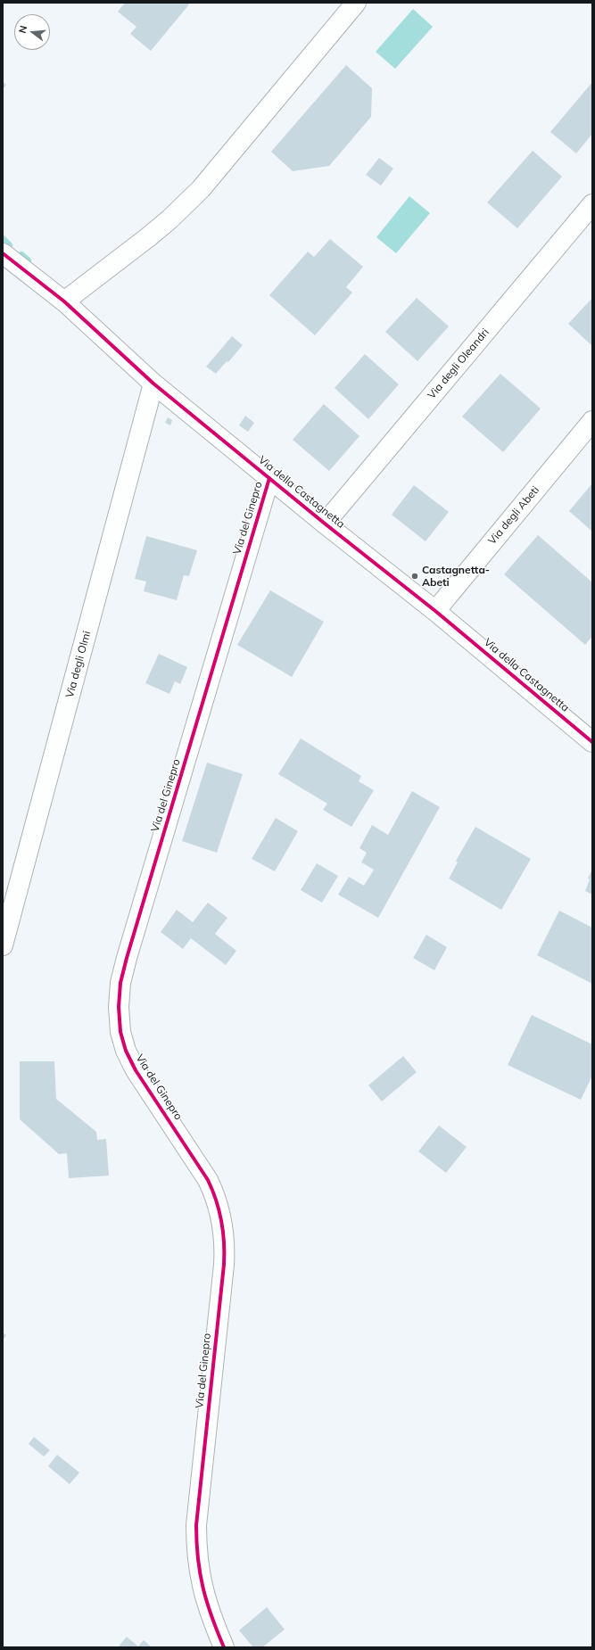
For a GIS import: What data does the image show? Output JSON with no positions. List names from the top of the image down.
{
  "streets": {
    "street": [
      "Via degli Oleandri",
      "Via della Castagnetta",
      "Via degli Abeti",
      "Via del Ginepro",
      "Via degli Olmi"
    ]
  },
  "crossings": [
    ["Via degli Oleandri", "Via della Castagnetta"],
    ["Via della Castagnetta", "Via degli Abeti"],
    ["Via della Castagnetta", "Via del Ginepro"],
    ["Via della Castagnetta", "Via degli Olmi"]
  ],
  "places": ["Castagnetta- Abeti"],
  "north": "left"
}
